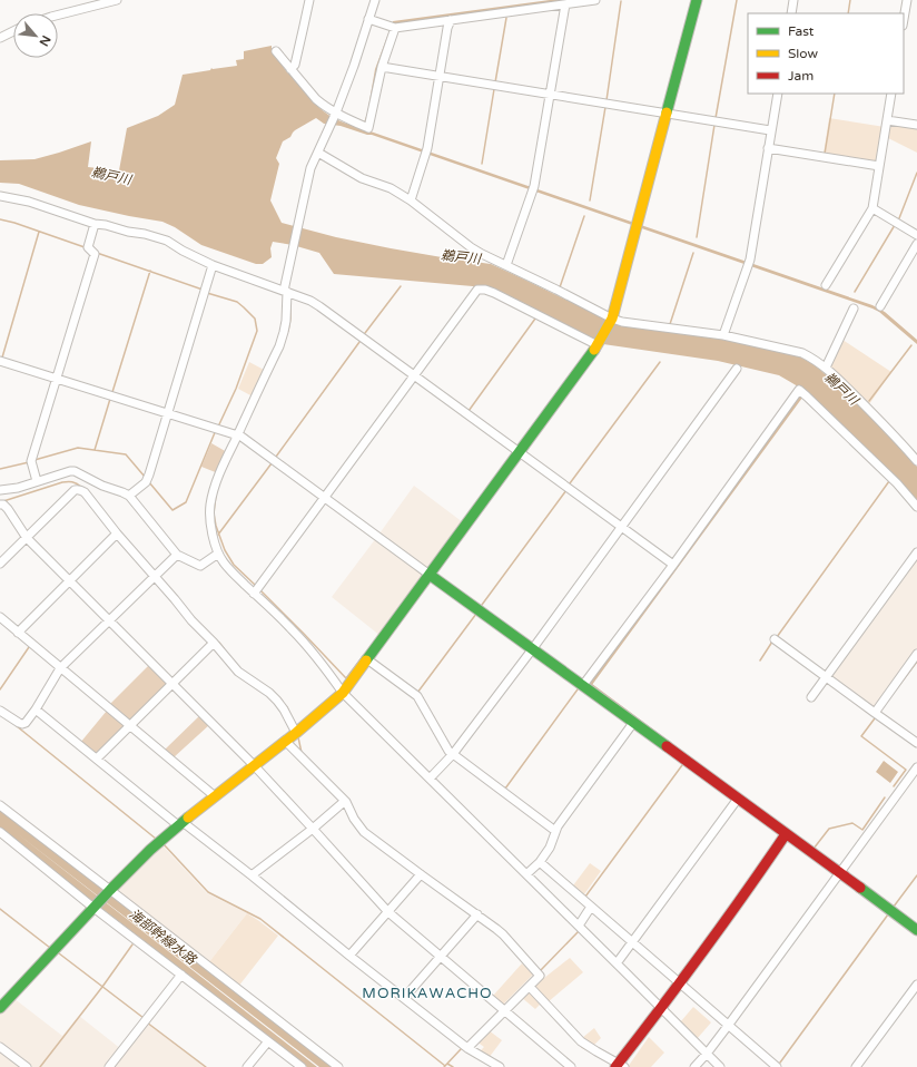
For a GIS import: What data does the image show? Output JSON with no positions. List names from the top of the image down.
{
  "districts": ["MORIKAWACHO"],
  "water": ["鵜戸川", "海部幹線水路"],
  "legend": ["Fast", "Slow", "Jam"],
  "north": "bottom right"
}
